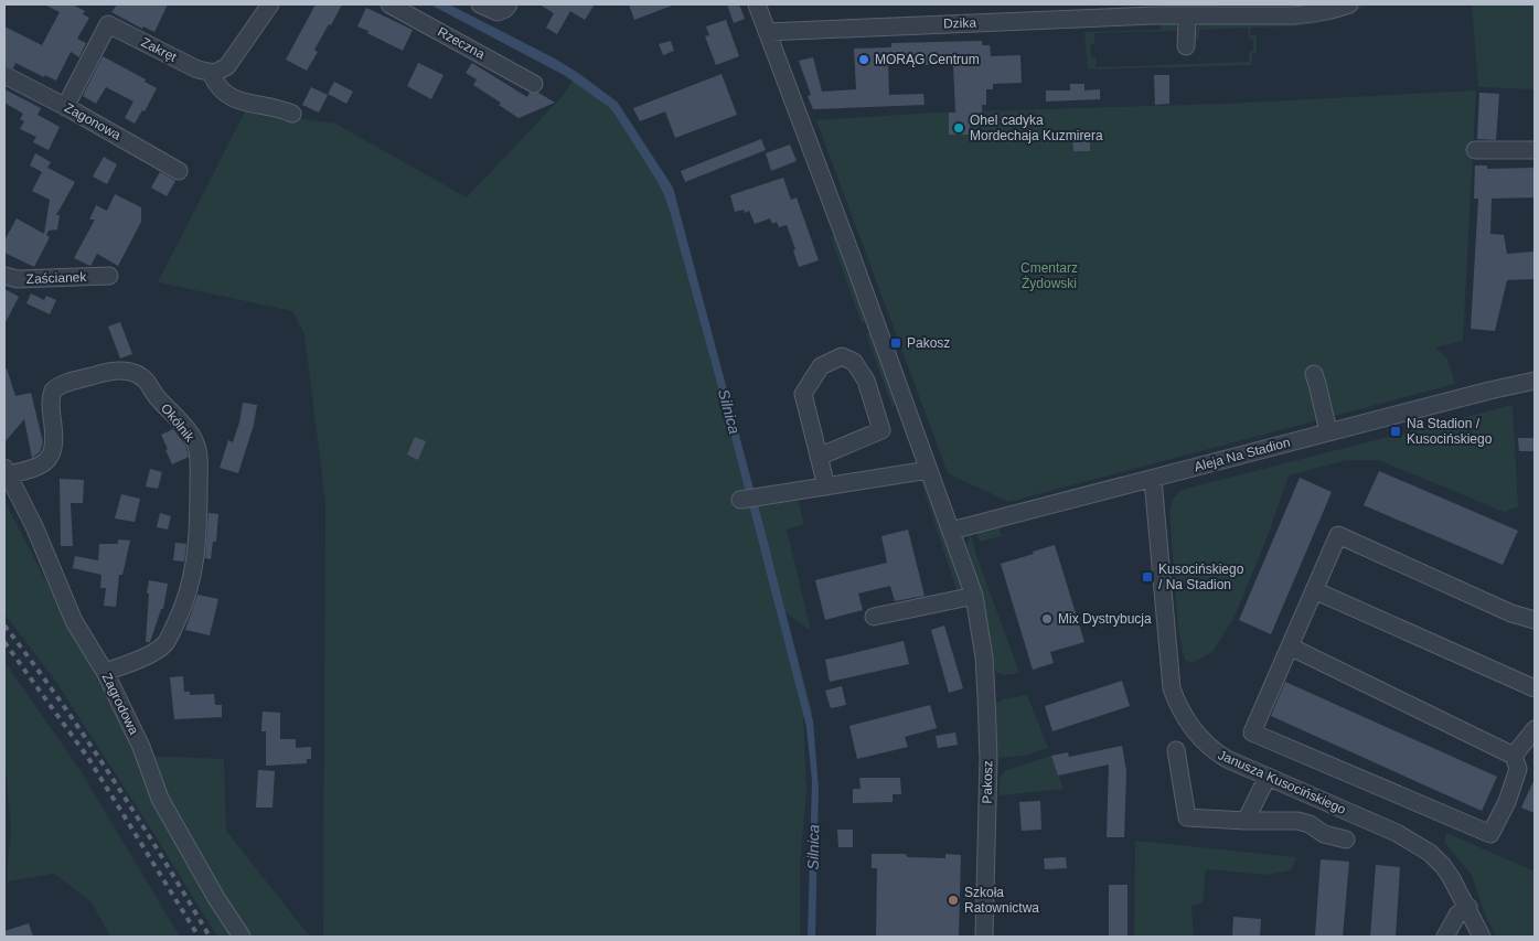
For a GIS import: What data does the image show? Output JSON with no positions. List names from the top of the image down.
{
  "streets": {
    "street": [
      "Dzika",
      "Rzeczna",
      "Zakręt",
      "Zagonowa",
      "Zaścianek",
      "Okólnik",
      "Aleja Na Stadion",
      "Zagrodowa",
      "Pakosz",
      "Janusza Kusocińskiego"
    ]
  },
  "crossings": [
    ["Dzika", "Pakosz"],
    ["Zakręt", "Zagonowa"],
    ["Okólnik", "Zagrodowa"],
    ["Aleja Na Stadion", "Pakosz"],
    ["Aleja Na Stadion", "Janusza Kusocińskiego"]
  ],
  "water": ["Silnica"],
  "parks": ["Cmentarz Żydowski"],
  "places": {
    "other": [
      "MORĄG Centrum",
      "Ohel cadyka Mordechaja Kuzmirera",
      "Mix Dystrybucja",
      "Szkoła Ratownictwa"
    ],
    "transit": ["Pakosz", "Na Stadion / Kusocińskiego", "Kusocińskiego / Na Stadion"]
  }
}
